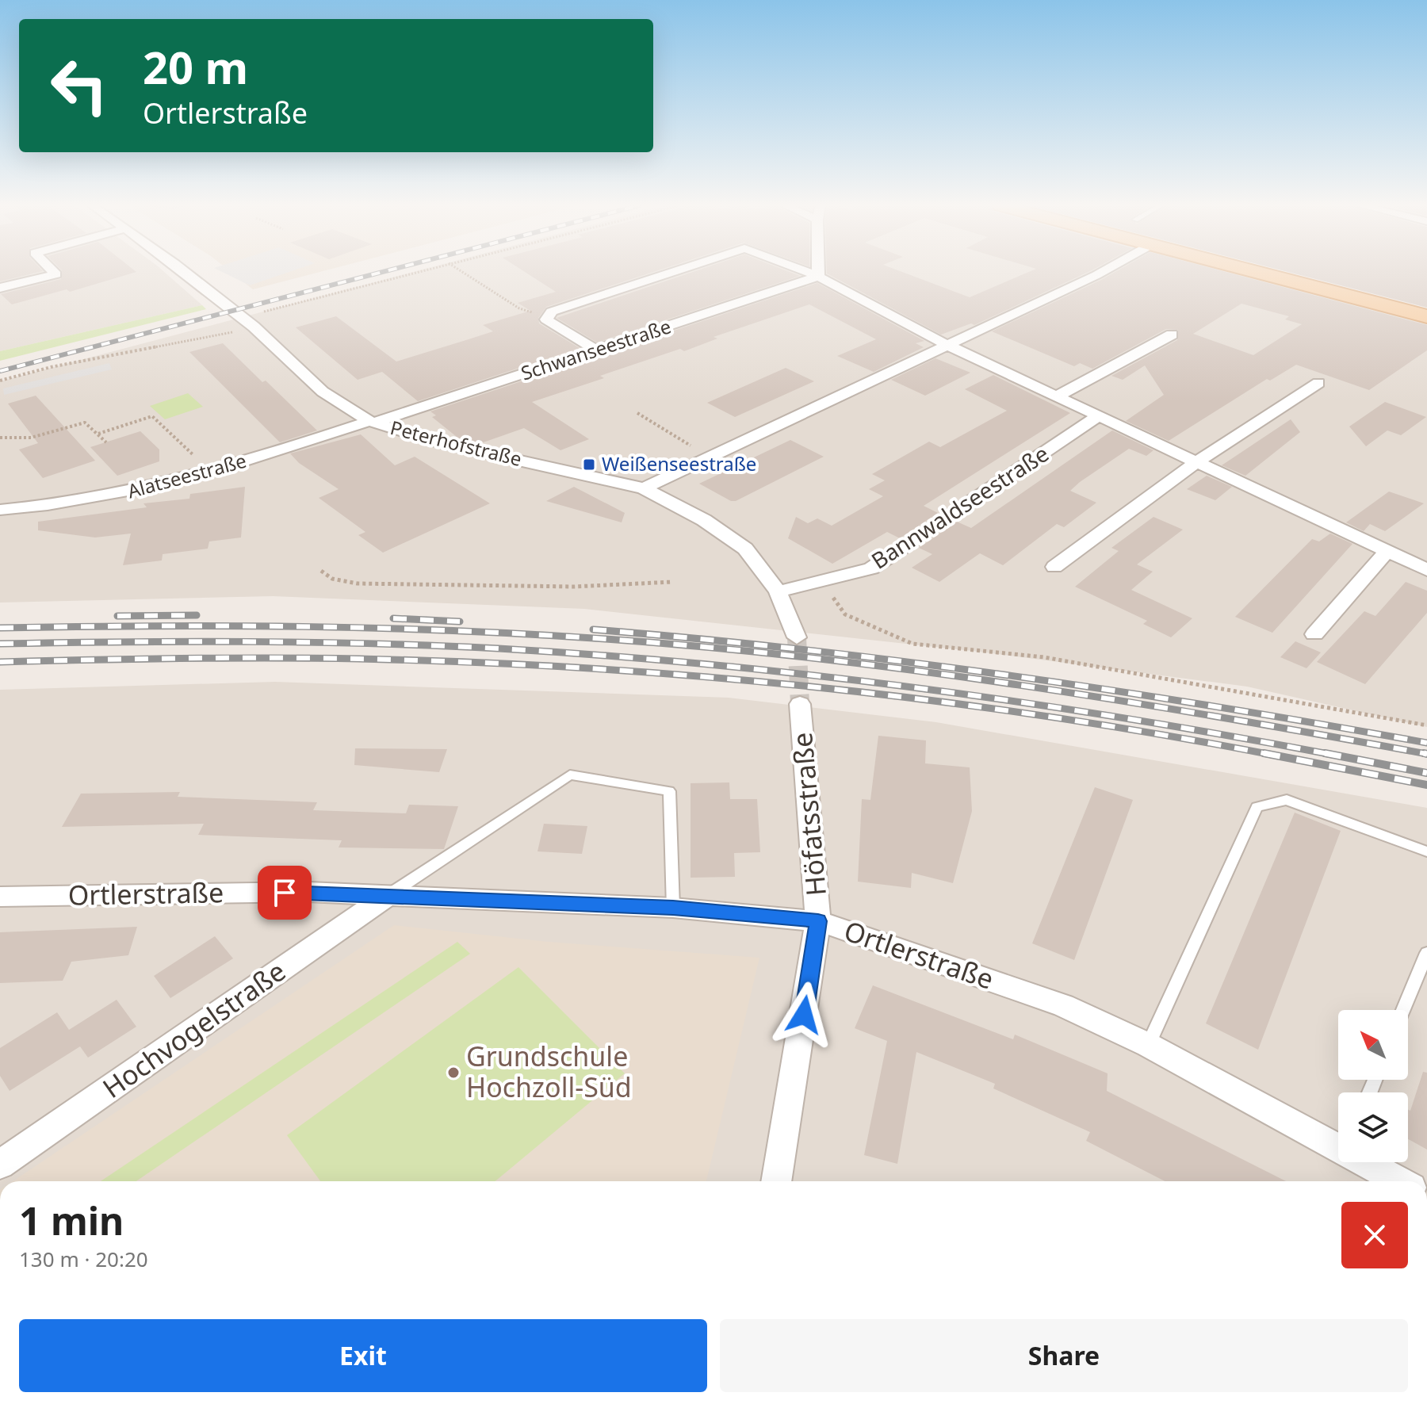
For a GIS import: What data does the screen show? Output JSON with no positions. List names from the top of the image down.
{
  "streets": {
    "street": [
      "Schwanseestraße",
      "Peterhofstraße",
      "Alatseestraße",
      "Bannwaldseestraße",
      "Höfatsstraße",
      "Ortlerstraße",
      "Hochvogelstraße"
    ]
  },
  "crossings": [
    ["Schwanseestraße", "Peterhofstraße"],
    ["Schwanseestraße", "Alatseestraße"],
    ["Peterhofstraße", "Alatseestraße"],
    ["Peterhofstraße", "Bannwaldseestraße"],
    ["Höfatsstraße", "Ortlerstraße"],
    ["Ortlerstraße", "Hochvogelstraße"]
  ],
  "places": {
    "transit": ["Weißenseestraße"],
    "other": ["Grundschule Hochzoll-Süd"]
  },
  "north": "top left",
  "page": {
    "turn": ["20 m", "Ortlerstraße"],
    "heading": ["1 min", "130 m · 20:20"],
    "buttons": ["Exit", "Share"]
  }
}
